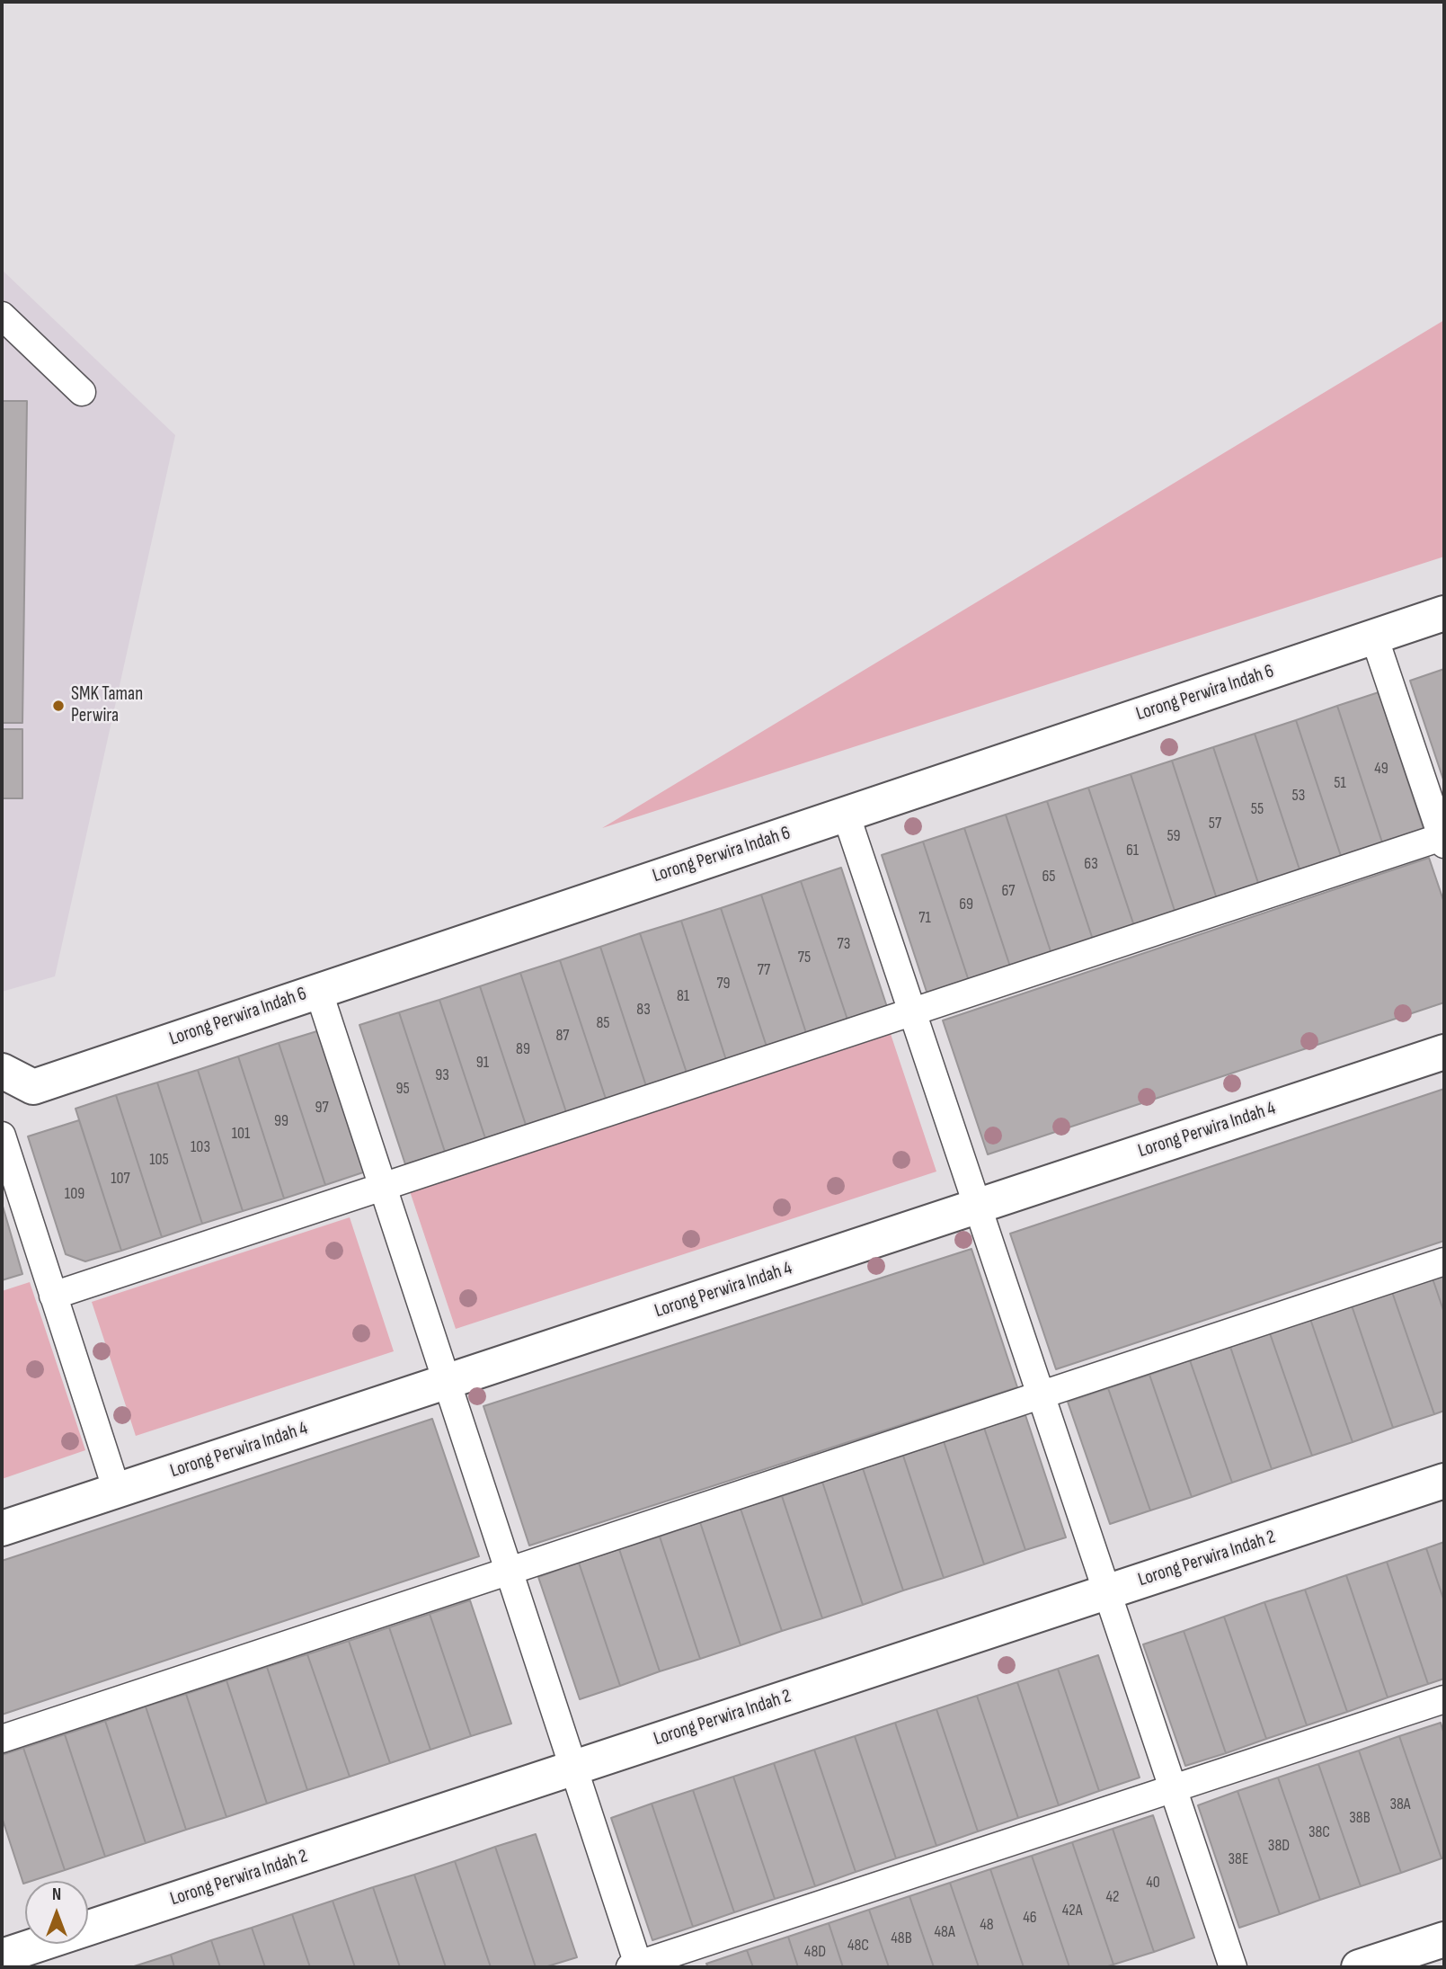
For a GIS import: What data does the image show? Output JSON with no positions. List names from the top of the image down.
{
  "streets": {
    "street": ["Lorong Perwira Indah 6", "Lorong Perwira Indah 4", "Lorong Perwira Indah 2"]
  },
  "places": ["SMK Taman Perwira"],
  "house_numbers": [
    "49",
    "51",
    "53",
    "55",
    "57",
    "59",
    "61",
    "63",
    "65",
    "67",
    "69",
    "71",
    "73",
    "75",
    "77",
    "79",
    "81",
    "83",
    "85",
    "87",
    "89",
    "91",
    "93",
    "95",
    "97",
    "99",
    "101",
    "103",
    "105",
    "107",
    "109",
    "38A",
    "38B",
    "38C",
    "38D",
    "38E",
    "40",
    "42",
    "42A",
    "46",
    "48",
    "48A",
    "48B",
    "48C",
    "48D"
  ],
  "north": "top"
}
